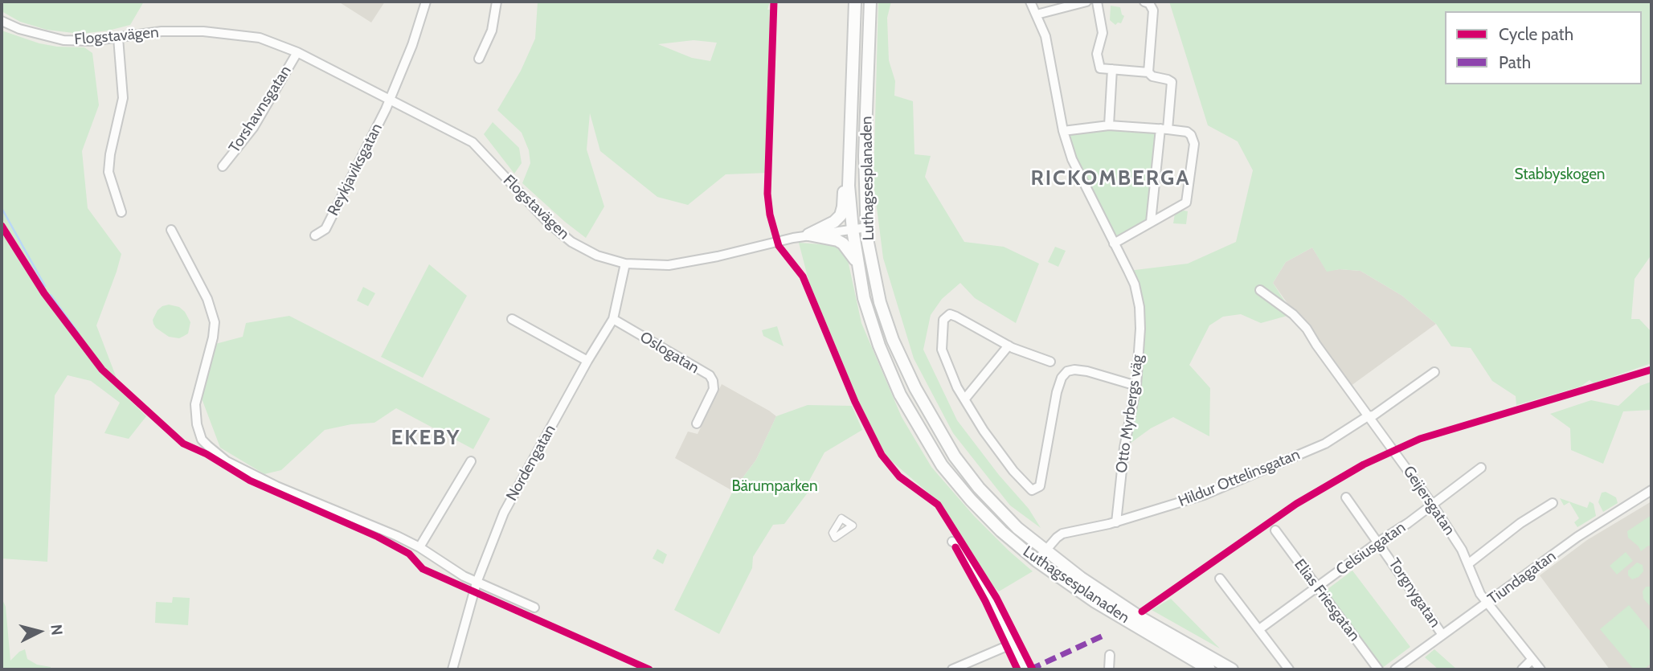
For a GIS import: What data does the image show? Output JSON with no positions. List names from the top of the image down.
{
  "streets": {
    "main road": ["Luthagsesplanaden"],
    "street": [
      "Flogstavägen",
      "Torshavnsgatan",
      "Reykjaviksgatan",
      "Oslogatan",
      "Otto Myrbergs väg",
      "Nordengatan",
      "Hildur Ottelinsgatan",
      "Geijersgatan",
      "Celsiusgatan",
      "Tiundagatan",
      "Torgnygatan",
      "Elias Friesgatan"
    ]
  },
  "crossings": [
    ["Flogstavägen", "Torshavnsgatan"],
    ["Flogstavägen", "Reykjaviksgatan"],
    ["Flogstavägen", "Luthagsesplanaden"],
    ["Flogstavägen", "Nordengatan"],
    ["Luthagsesplanaden", "Hildur Ottelinsgatan"],
    ["Oslogatan", "Nordengatan"],
    ["Otto Myrbergs väg", "Hildur Ottelinsgatan"],
    ["Hildur Ottelinsgatan", "Geijersgatan"],
    ["Geijersgatan", "Celsiusgatan"],
    ["Geijersgatan", "Tiundagatan"],
    ["Celsiusgatan", "Torgnygatan"],
    ["Celsiusgatan", "Elias Friesgatan"],
    ["Tiundagatan", "Torgnygatan"]
  ],
  "districts": ["RICKOMBERGA", "EKEBY"],
  "parks": ["Stabbyskogen", "Bärumparken"],
  "legend": ["Cycle path", "Path"],
  "north": "right"
}
